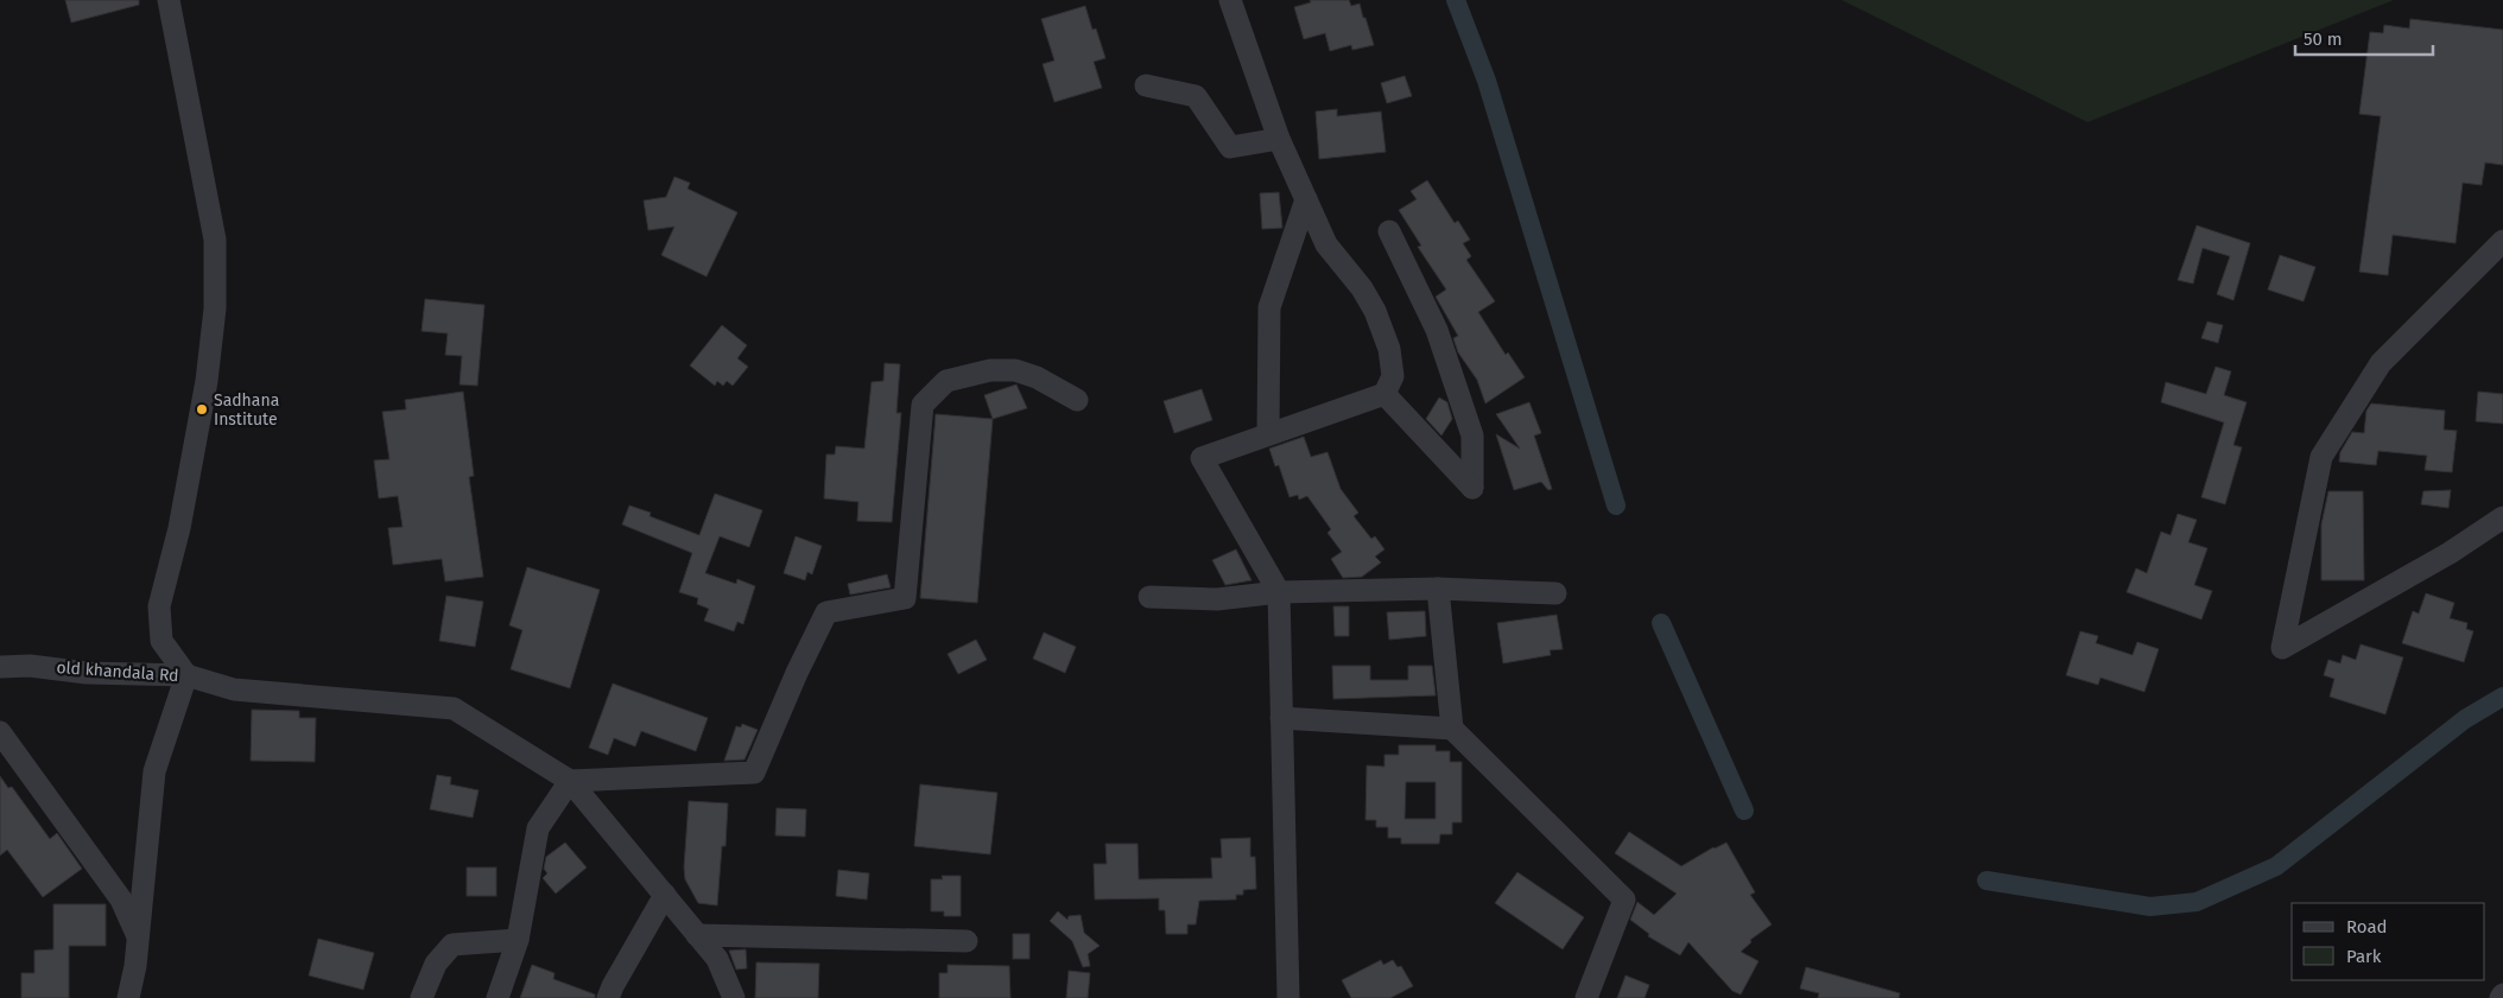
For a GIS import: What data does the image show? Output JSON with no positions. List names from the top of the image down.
{
  "streets": {
    "street": ["old khandala Rd"]
  },
  "places": ["Sadhana Institute"],
  "legend": ["Road", "Park"],
  "scale_bar": "50 m"
}
